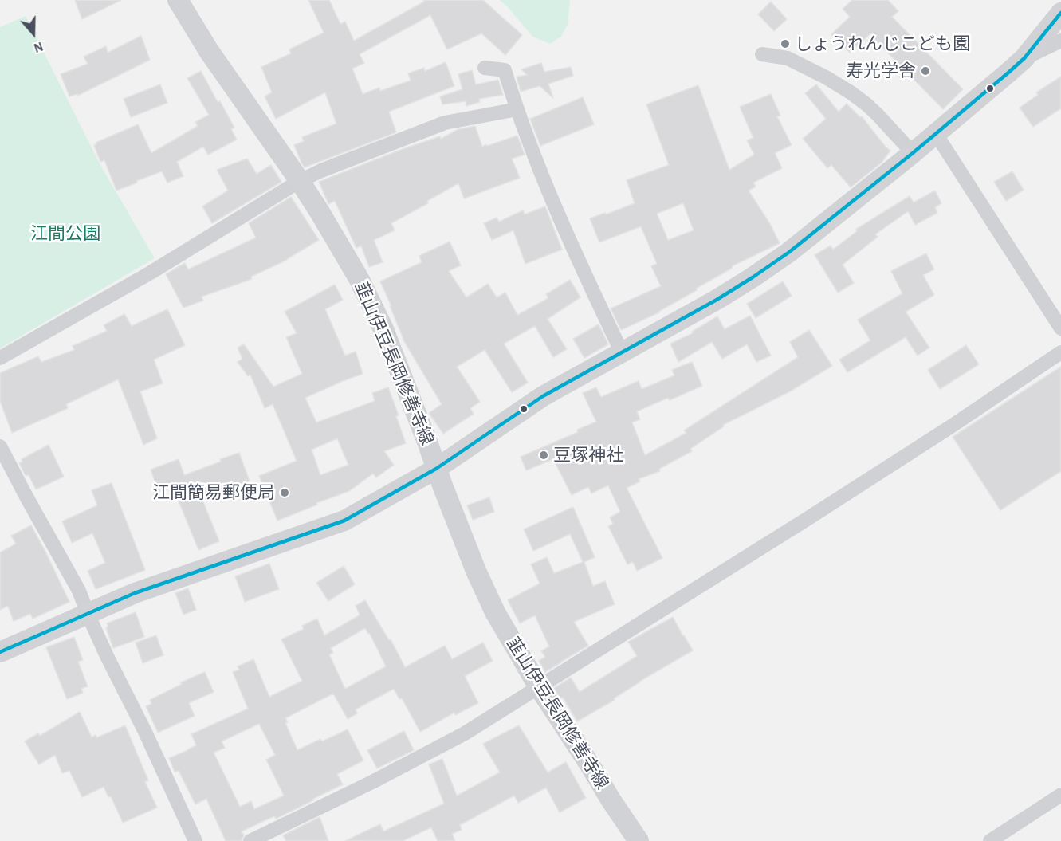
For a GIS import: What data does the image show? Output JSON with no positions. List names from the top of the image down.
{
  "streets": {
    "main road": ["韮山伊豆長岡修善寺線"]
  },
  "parks": ["江間公園"],
  "places": [
    "しょうれんじこども園",
    "寿光学舎",
    "豆塚神社",
    "江間簡易郵便局"
  ],
  "north": "bottom"
}
